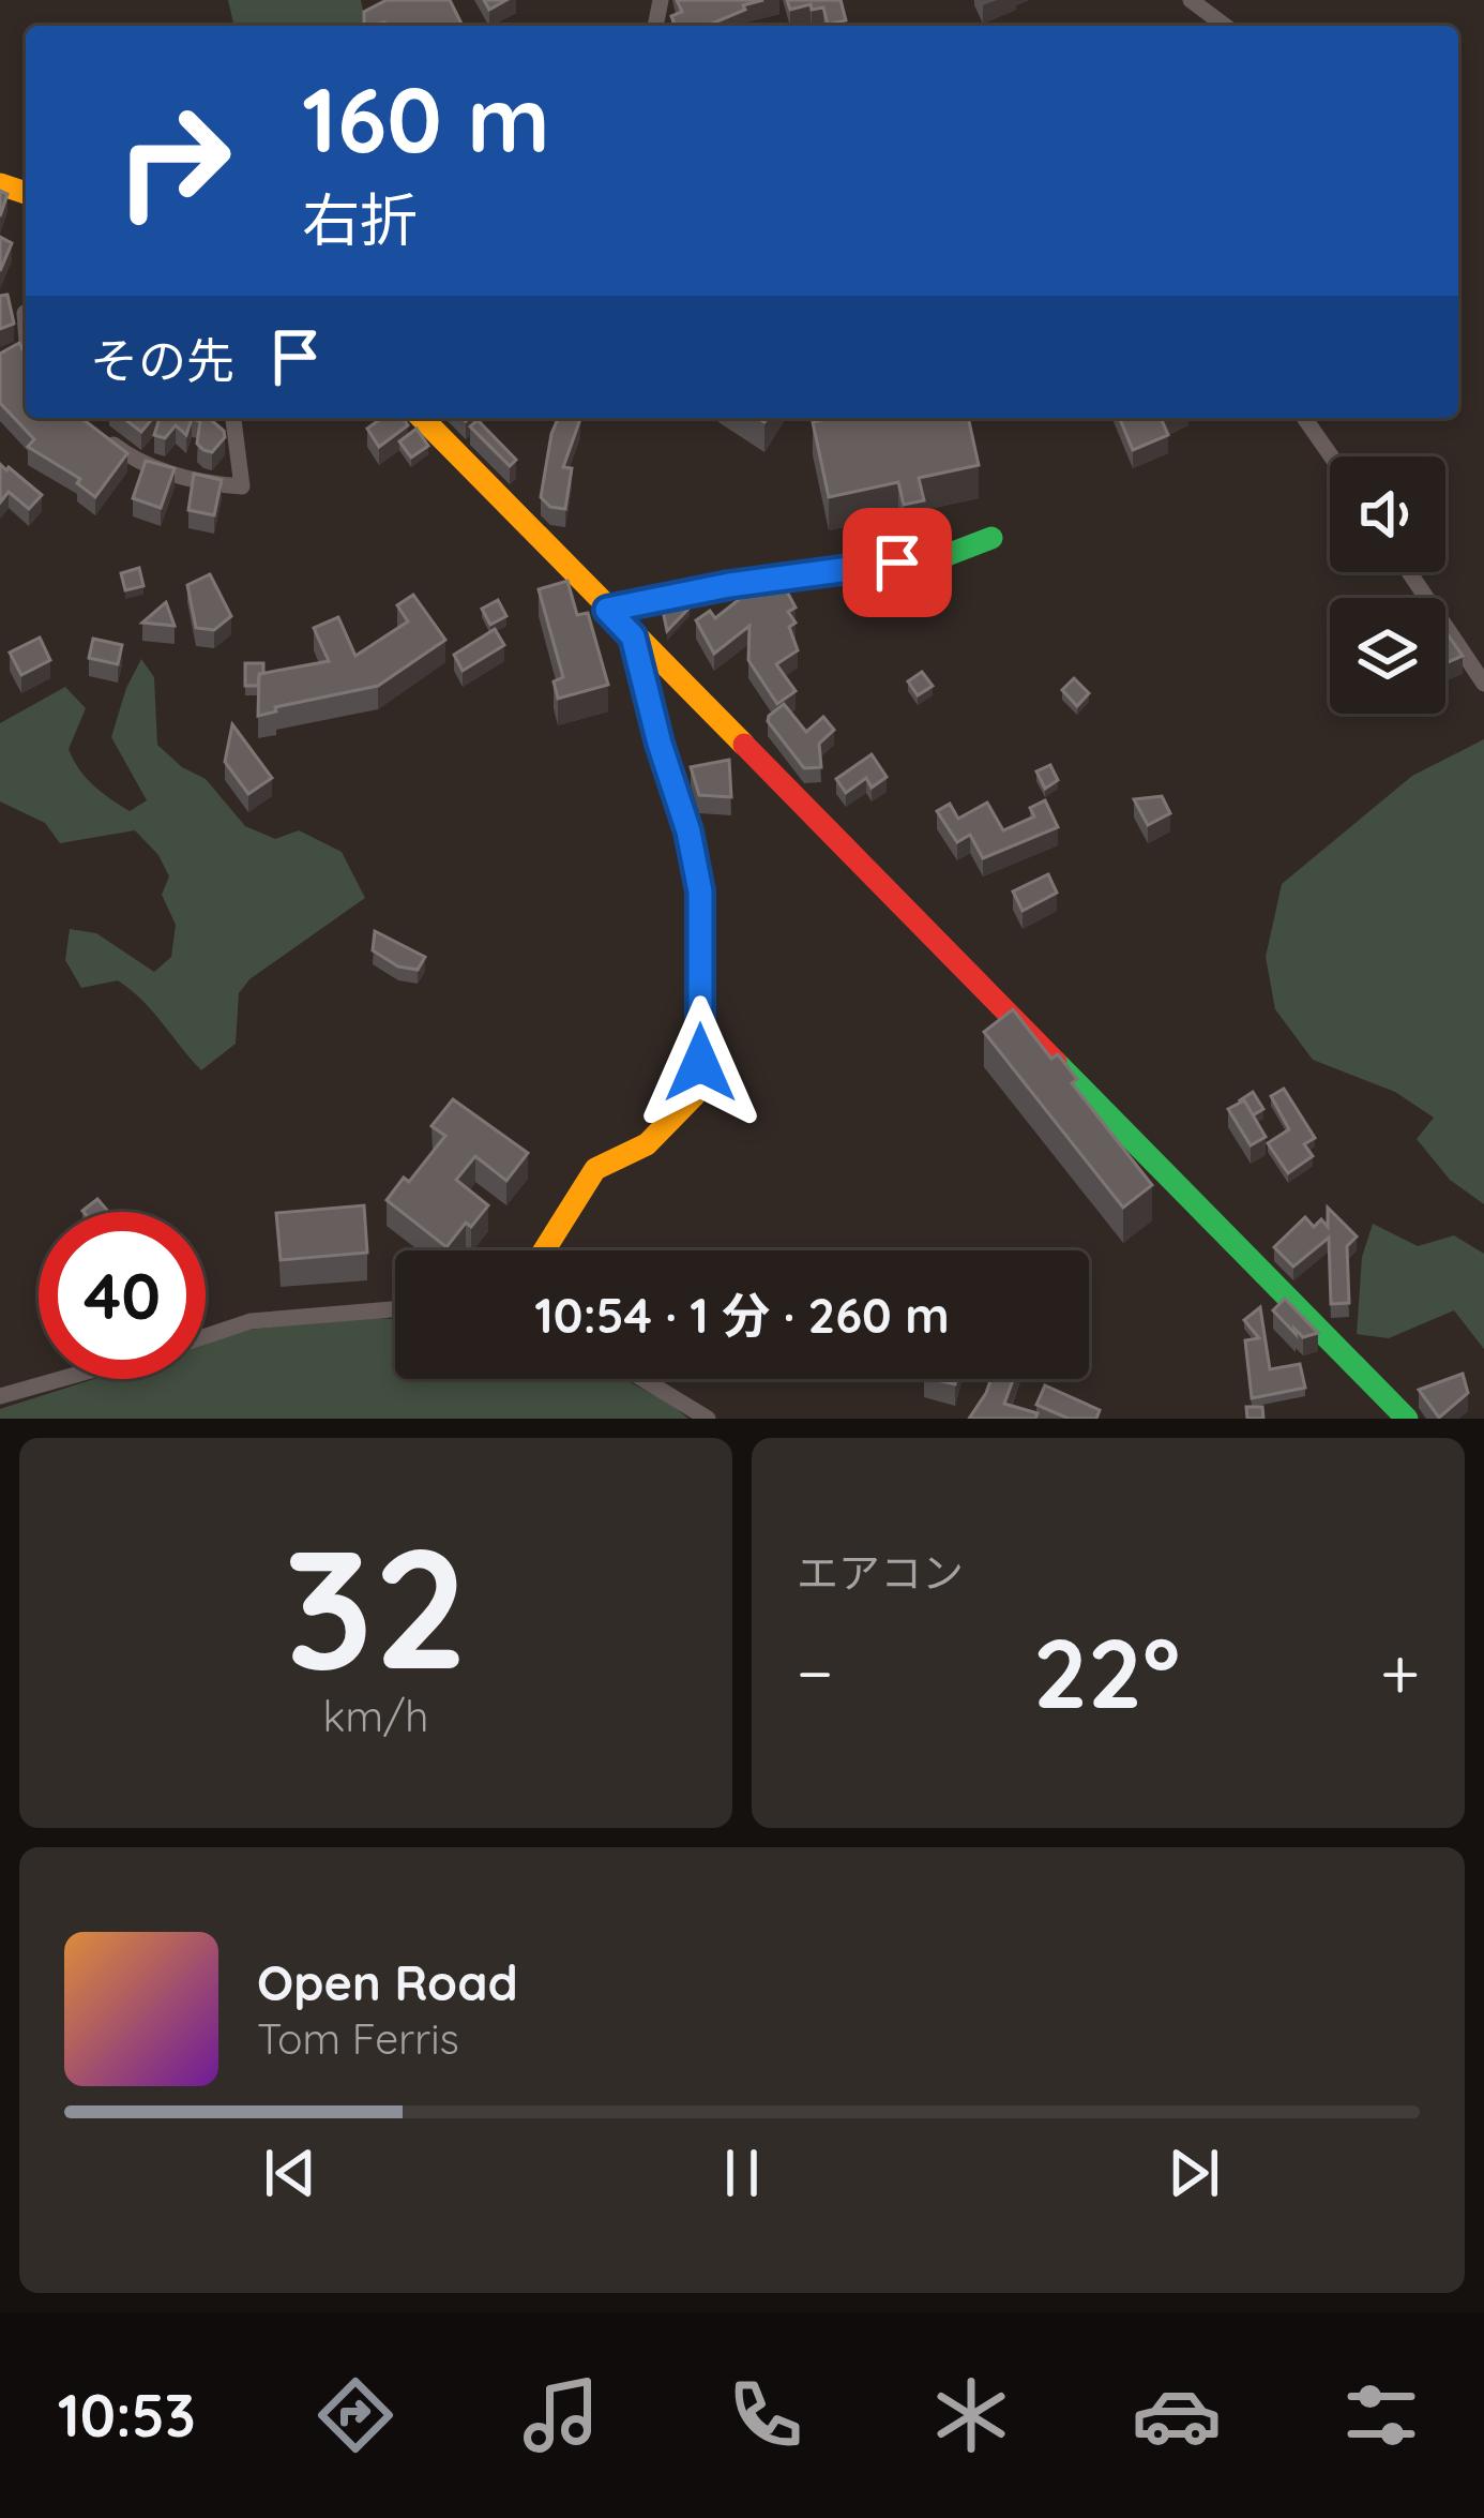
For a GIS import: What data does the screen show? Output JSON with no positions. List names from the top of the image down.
{
  "page": {
    "turn": ["160 m", "右折"],
    "then": "その先",
    "limit": "40",
    "trip": "10:54 · 1 分 · 260 m",
    "tile": [
      ["32", "km/h"],
      "エアコン"
    ],
    "heat": ["−", "22°", "+"],
    "song": ["Open Road", "Tom Ferris"],
    "tabs": "10:53"
  }
}
